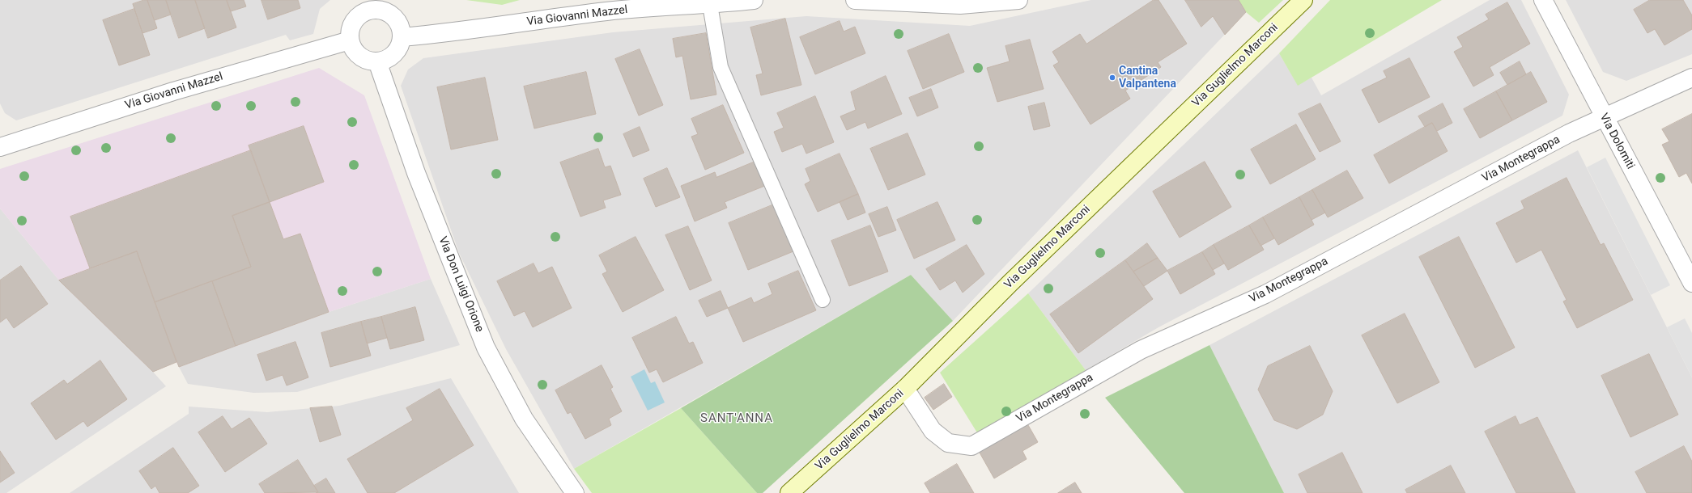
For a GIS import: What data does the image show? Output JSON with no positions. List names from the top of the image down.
{
  "streets": {
    "street": [
      "Via Giovanni Mazzel",
      "Via Guglielmo Marconi",
      "Via Dolomiti",
      "Via Montegrappa",
      "Via Don Luigi Orione"
    ]
  },
  "crossings": [
    ["Via Giovanni Mazzel", "Via Don Luigi Orione"],
    ["Via Guglielmo Marconi", "Via Montegrappa"],
    ["Via Dolomiti", "Via Montegrappa"]
  ],
  "districts": ["SANT'ANNA"],
  "places": ["Cantina Valpantena"]
}
